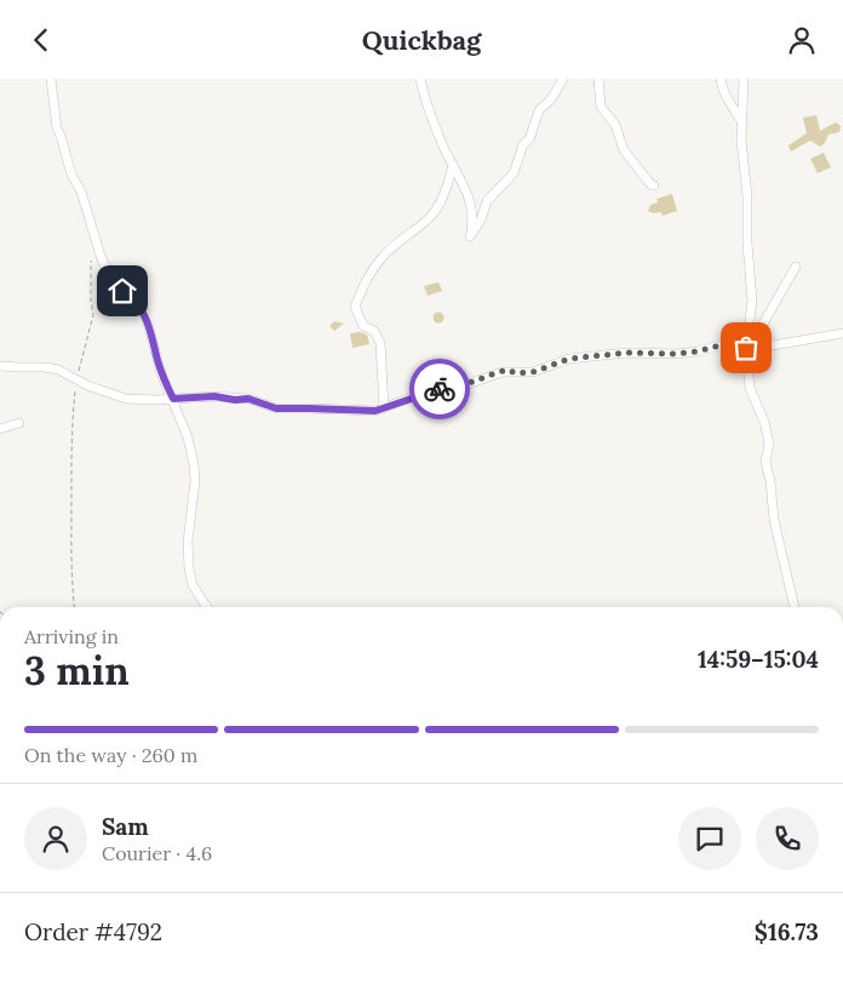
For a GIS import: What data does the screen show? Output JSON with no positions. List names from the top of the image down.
{
  "page": {
    "header": "Quickbag",
    "heading": ["3 min", "Arriving in", "14:59–15:04"],
    "panel": [
      "Sam",
      "Courier · 4.6",
      "Order #4792",
      "$16.73"
    ],
    "bar": "On the way · 260 m"
  }
}
